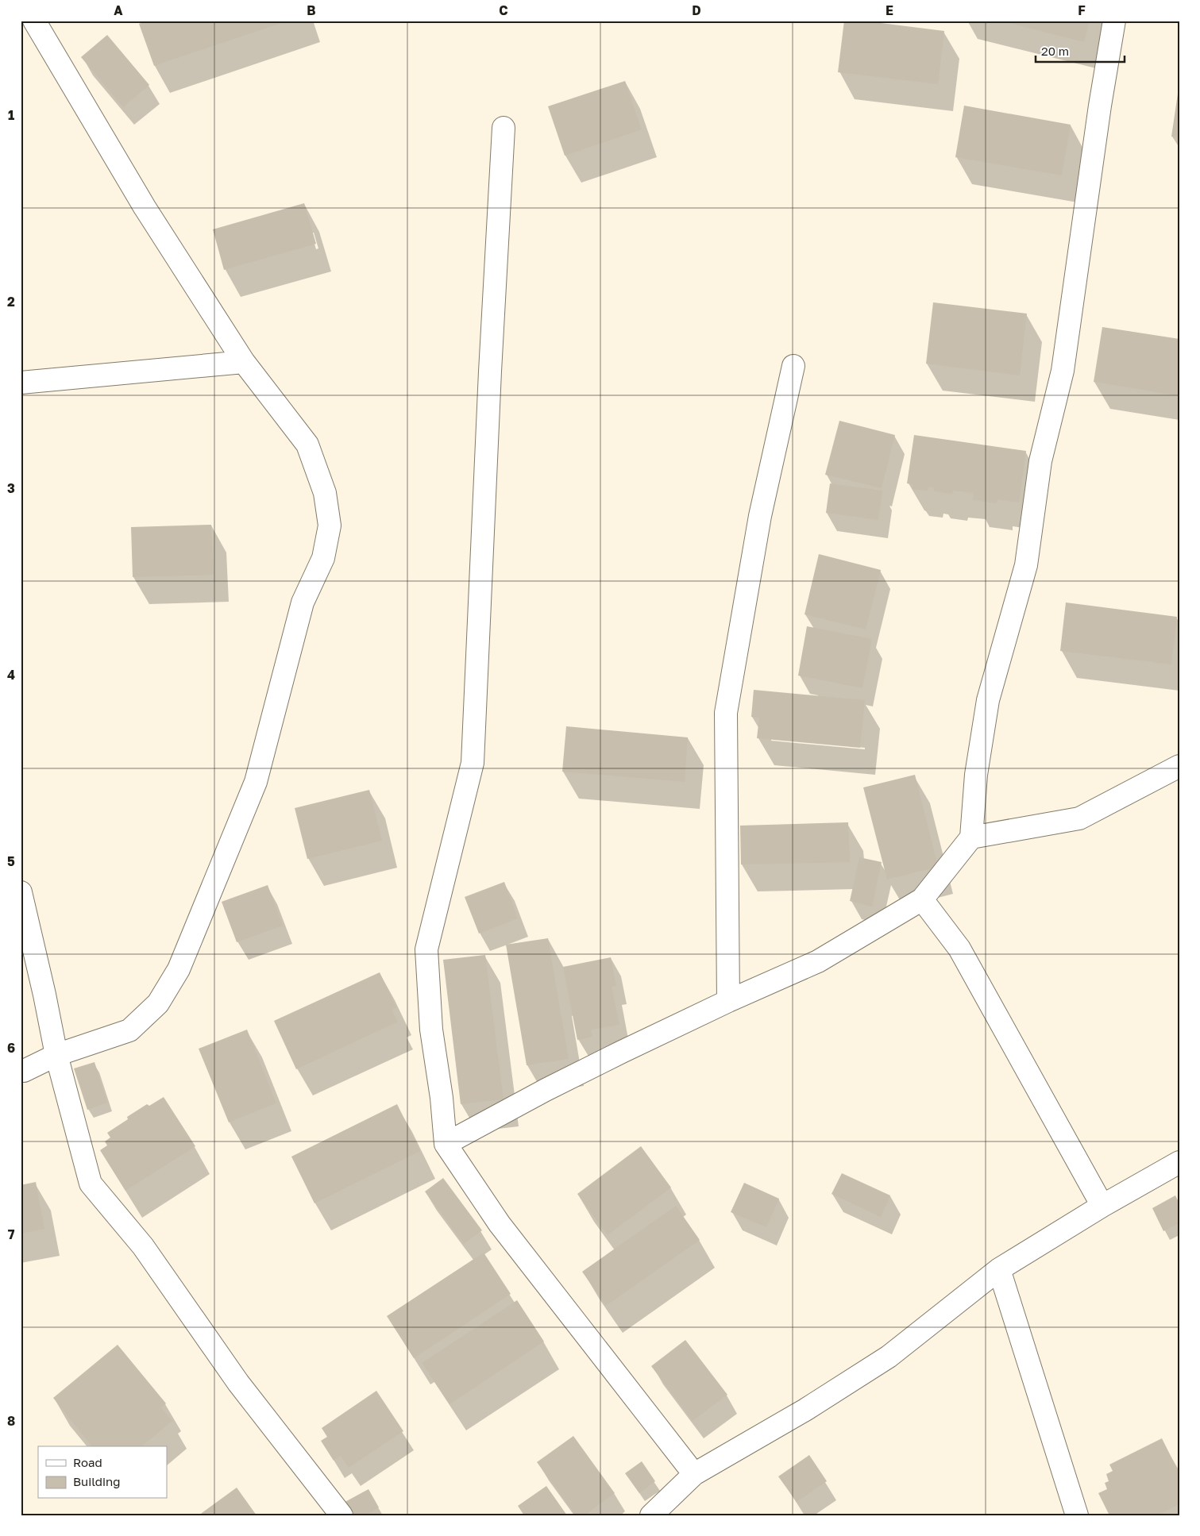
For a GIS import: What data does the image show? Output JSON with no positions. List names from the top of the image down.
{
  "legend": ["Road", "Building"],
  "scale_bar": "20 m",
  "grid": {
    "columns": [
      "A",
      "B",
      "C",
      "D",
      "E",
      "F"
    ],
    "rows": [
      "1",
      "2",
      "3",
      "4",
      "5",
      "6",
      "7",
      "8"
    ]
  }
}
